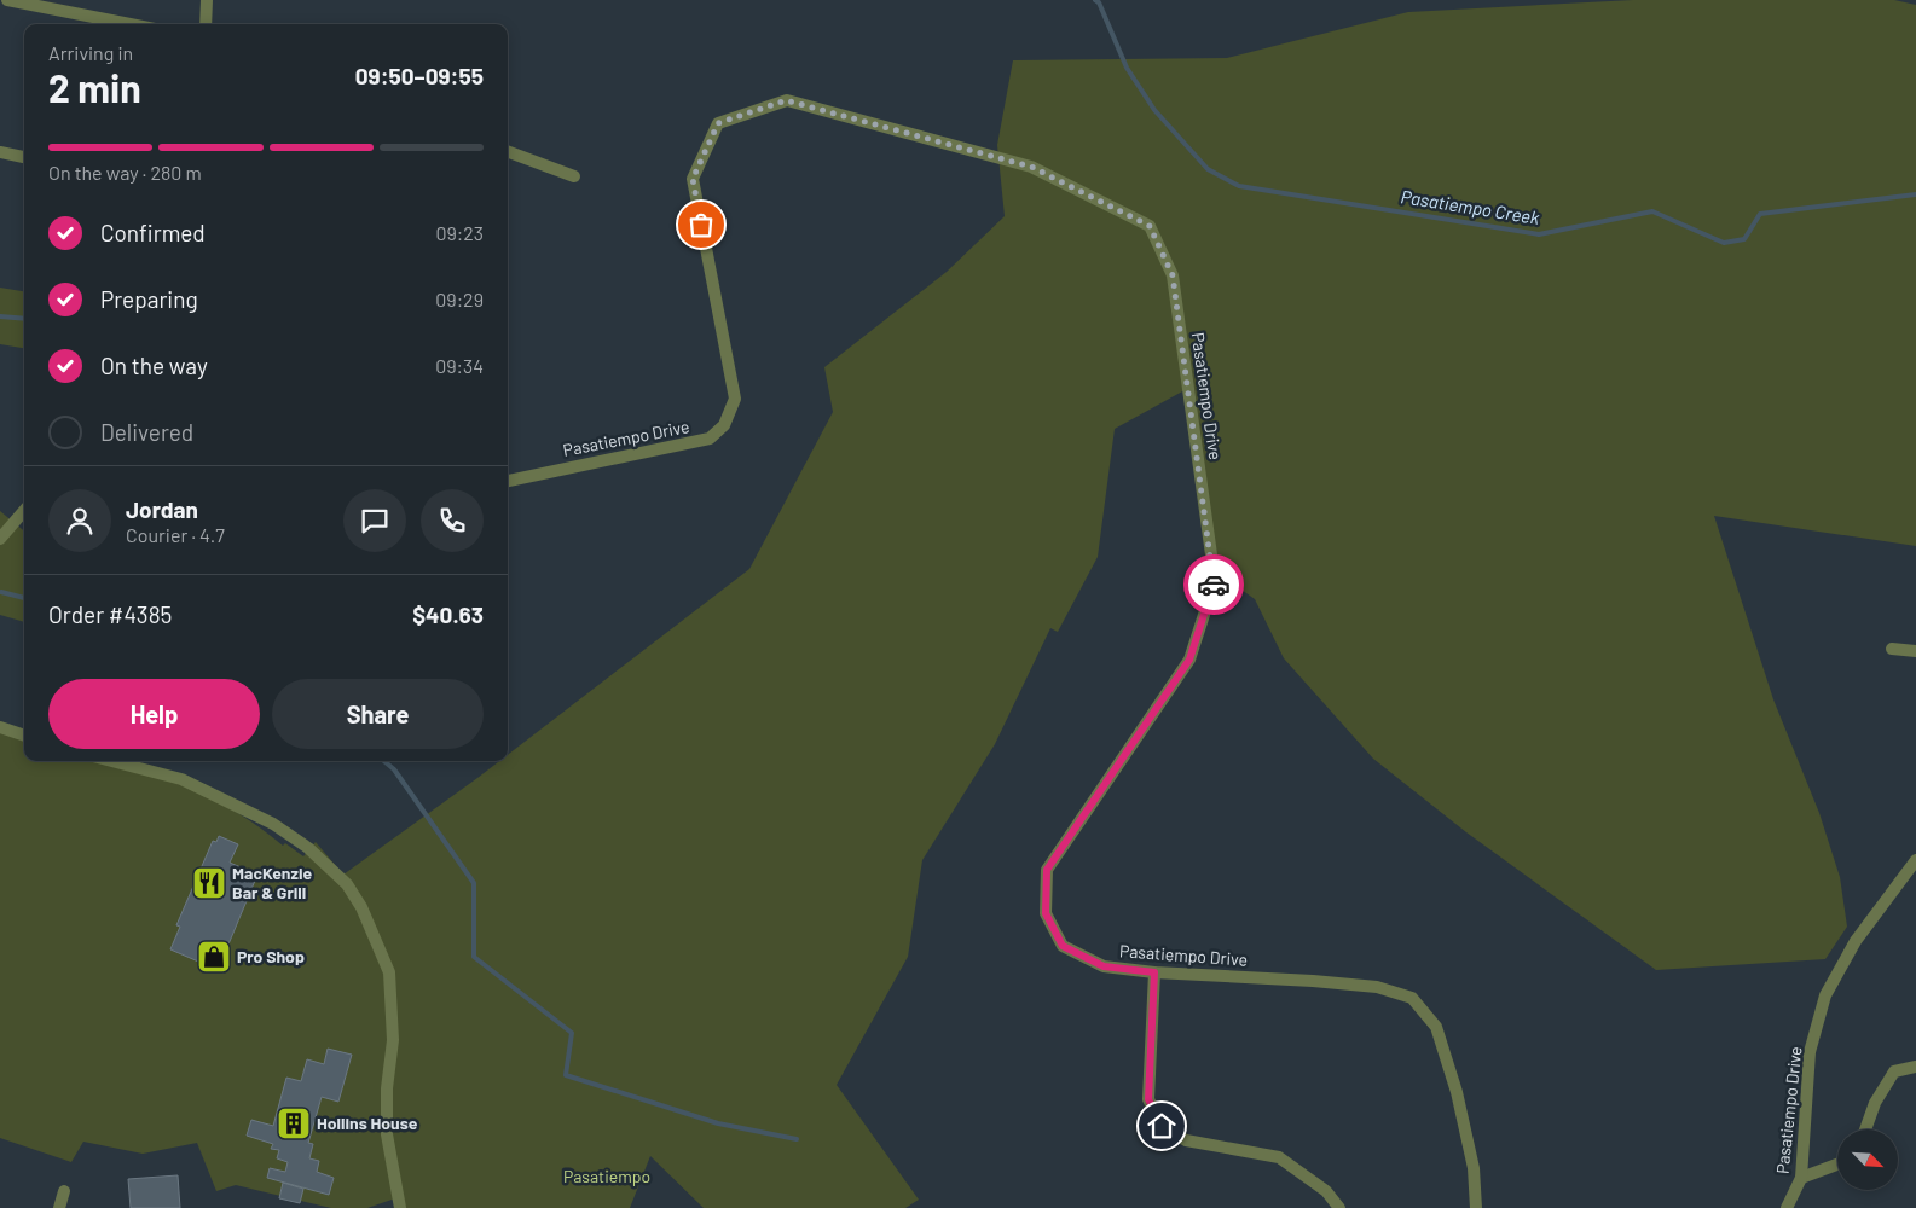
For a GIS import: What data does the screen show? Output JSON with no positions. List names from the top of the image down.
{
  "streets": {
    "street": ["Pasatiempo Drive"]
  },
  "water": ["Pasatiempo Creek"],
  "parks": ["Pasatiempo"],
  "places": {
    "restaurant": ["MacKenzie Bar & Grill"],
    "shop": ["Pro Shop"],
    "building": ["Hollins House"]
  },
  "north": "bottom right",
  "page": {
    "heading": ["2 min", "Arriving in", "09:50–09:55"],
    "panel": [
      "Jordan",
      "Courier · 4.7",
      "Order #4385",
      "$40.63"
    ],
    "bar": "On the way · 280 m",
    "list": [
      ["Confirmed", "09:23"],
      ["Preparing", "09:29"],
      ["On the way", "09:34"],
      "Delivered"
    ],
    "buttons": ["Help", "Share"]
  }
}
